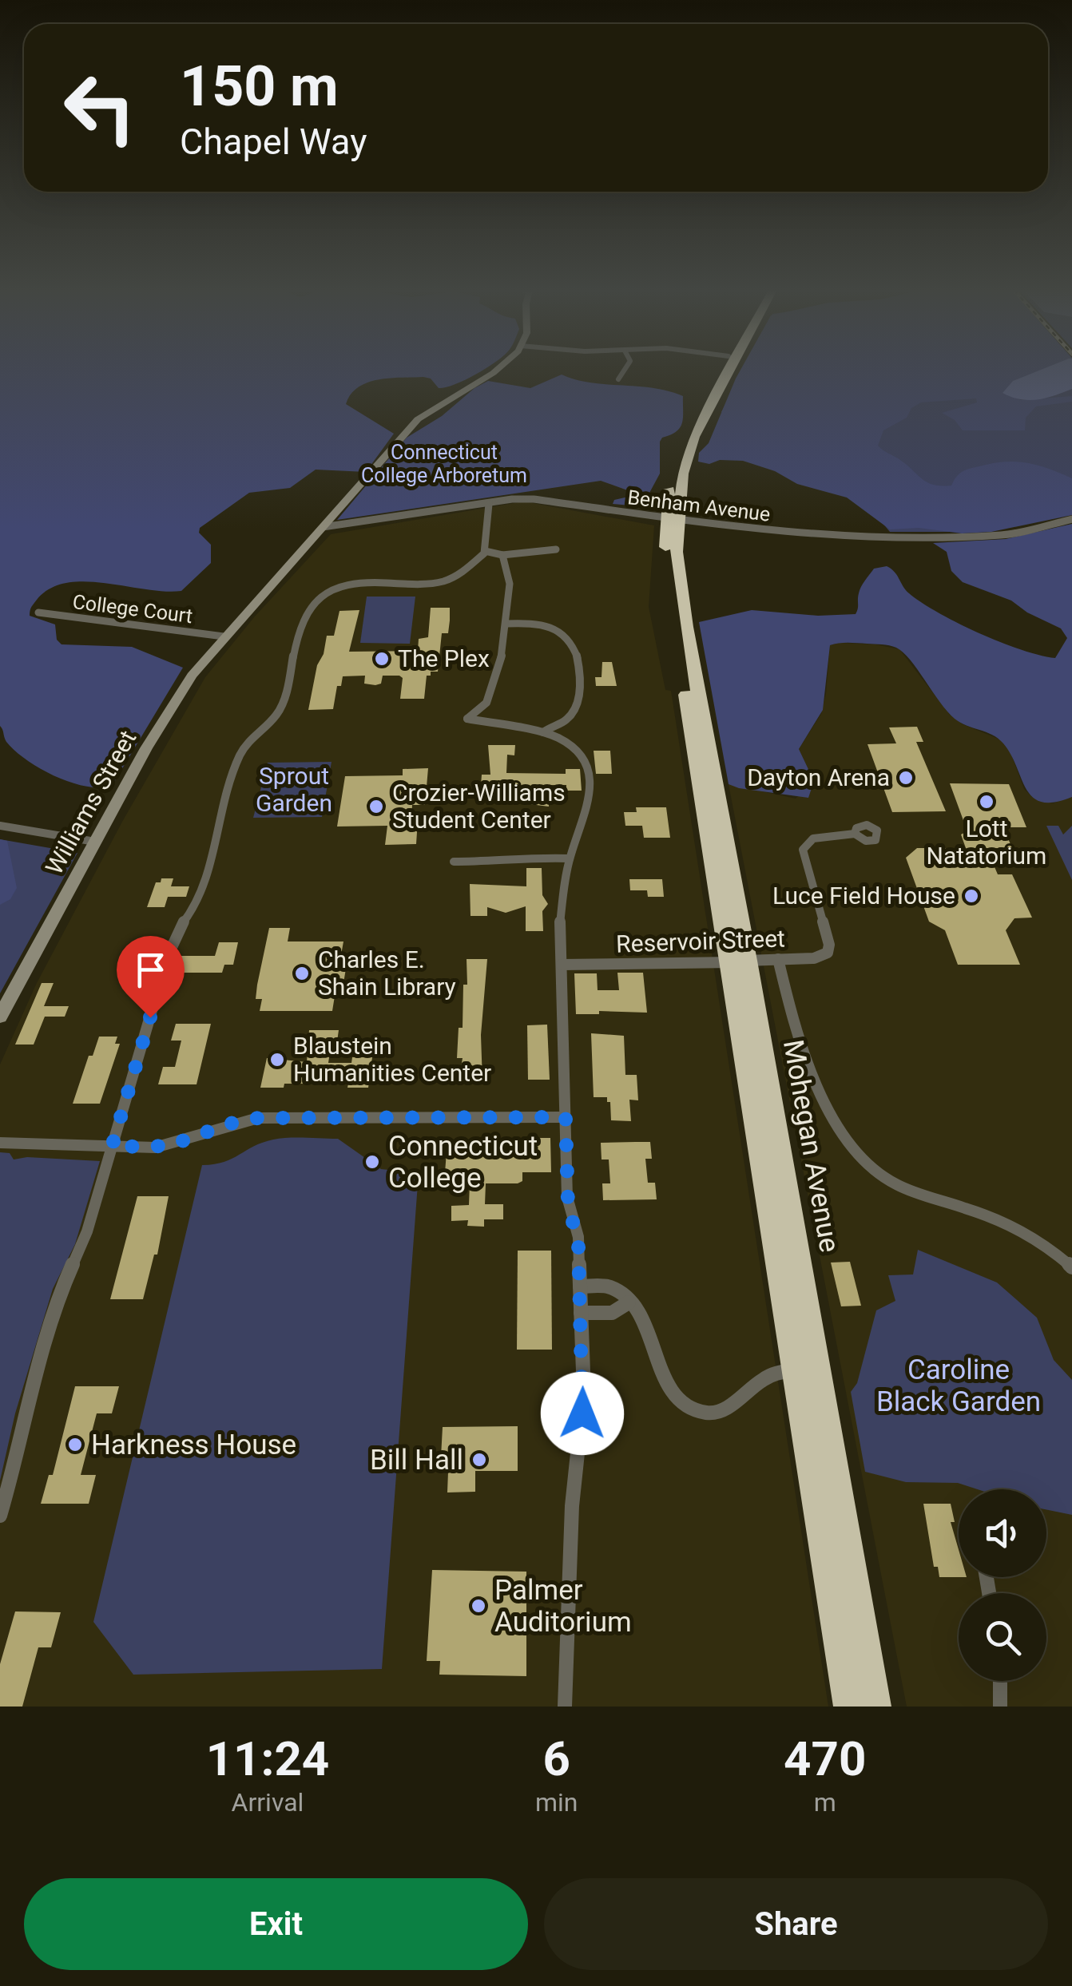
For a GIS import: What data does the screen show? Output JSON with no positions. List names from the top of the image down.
{
  "streets": {
    "highway": ["Mohegan Avenue"],
    "street": [
      "Benham Avenue",
      "College Court",
      "Williams Street",
      "Reservoir Street"
    ]
  },
  "crossings": [
    ["Benham Avenue", "Williams Street"],
    ["Benham Avenue", "Mohegan Avenue"],
    ["College Court", "Williams Street"],
    ["Reservoir Street", "Mohegan Avenue"]
  ],
  "parks": ["Connecticut College Arboretum", "Sprout Garden", "Caroline Black Garden"],
  "places": [
    "The Plex",
    "Dayton Arena",
    "Lott Natatorium",
    "Crozier-Williams Student Center",
    "Luce Field House",
    "Charles E. Shain Library",
    "Blaustein Humanities Center",
    "Connecticut College",
    "Harkness House",
    "Bill Hall",
    "Palmer Auditorium"
  ],
  "page": {
    "turn": ["150 m", "Chapel Way"],
    "eta": [
      "11:24",
      "Arrival",
      "6",
      "min",
      "470",
      "m"
    ],
    "buttons": ["Exit", "Share"]
  }
}
